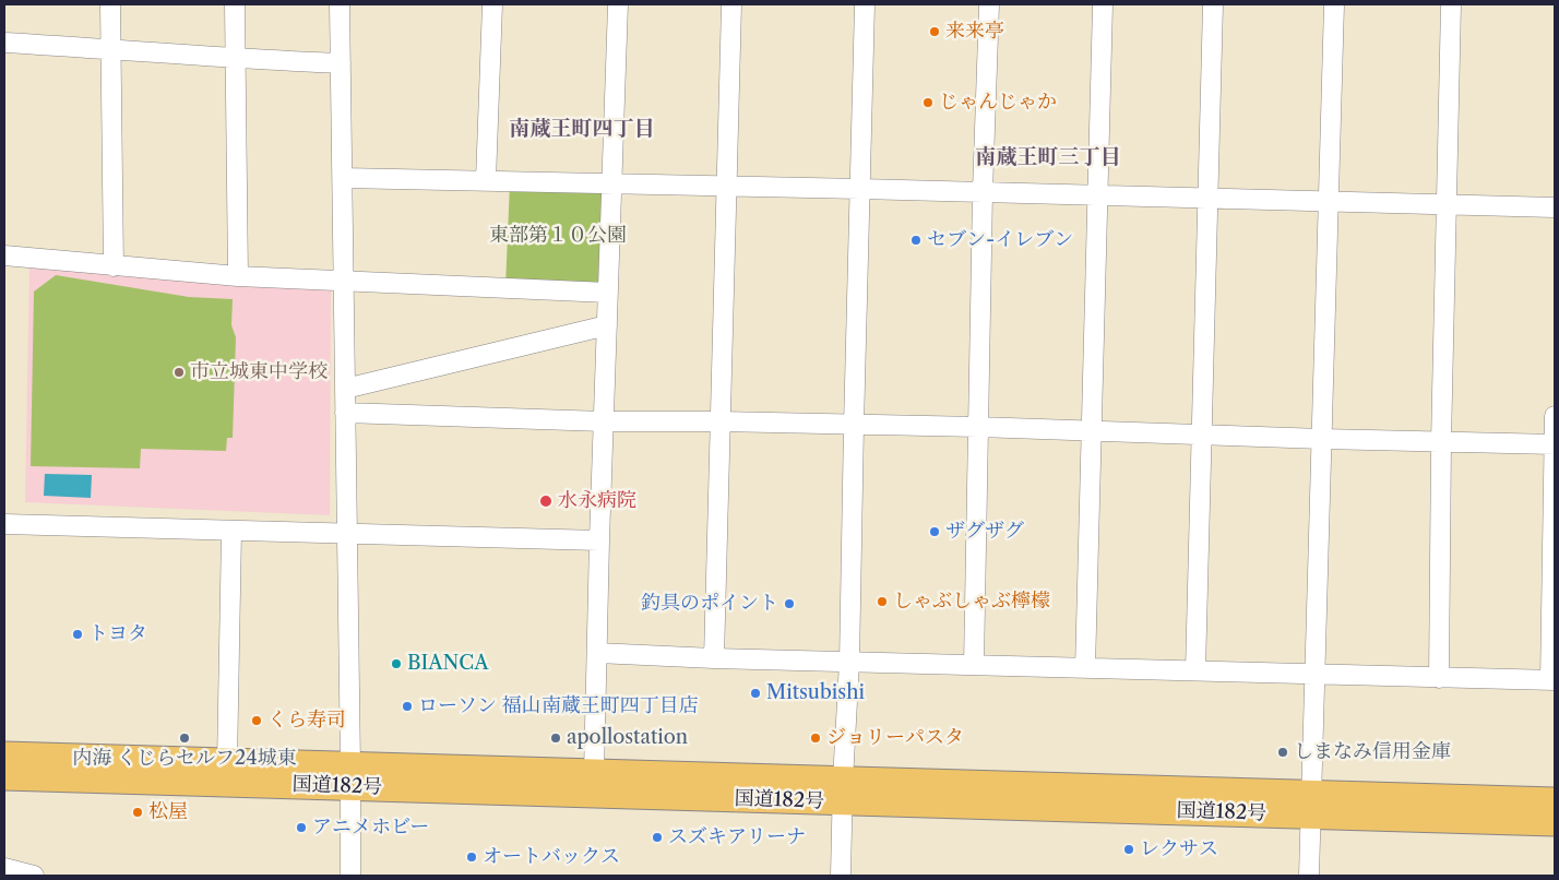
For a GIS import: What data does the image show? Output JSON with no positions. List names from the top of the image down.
{
  "streets": {
    "highway": ["国道182号"]
  },
  "districts": ["南蔵王町四丁目", "南蔵王町三丁目"],
  "parks": ["東部第１０公園"],
  "places": [
    "来来亭",
    "じゃんじゃか",
    "セブン-イレブン",
    "市立城東中学校",
    "水永病院",
    "ザグザグ",
    "しゃぶしゃぶ檸檬",
    "釣具のポイント",
    "トヨタ",
    "BIANCA",
    "Mitsubishi",
    "ローソン 福山南蔵王町四丁目店",
    "くら寿司",
    "内海 くじらセルフ24城東",
    "apollostation",
    "ジョリーパスタ",
    "しまなみ信用金庫",
    "松屋",
    "アニメホビー",
    "スズキアリーナ",
    "レクサス",
    "オートバックス"
  ]
}
